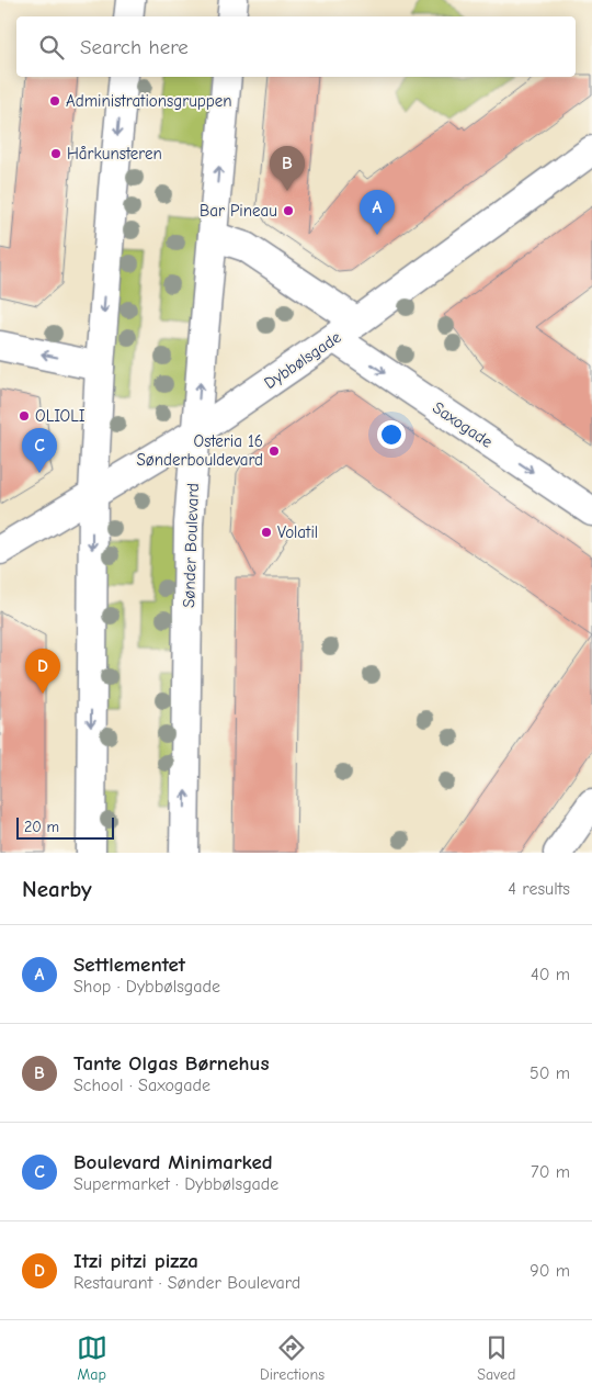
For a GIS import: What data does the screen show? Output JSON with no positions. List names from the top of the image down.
{
  "streets": {
    "street": ["Dybbølsgade", "Saxogade", "Sønder Boulevard"]
  },
  "crossings": [
    ["Dybbølsgade", "Saxogade"],
    ["Dybbølsgade", "Sønder Boulevard"],
    ["Saxogade", "Sønder Boulevard"]
  ],
  "one_way": ["Saxogade"],
  "places": [
    "Administrationsgruppen",
    "Hårkunsteren",
    "Bar Pineau",
    "OLIOLI",
    "Osteria 16 Sønderbouldevard",
    "Volatil"
  ],
  "scale_bar": "20 m",
  "page": {
    "search": "Search here",
    "pins": [
      "B",
      "A",
      "C",
      "D"
    ],
    "scale": "20 m",
    "heading": ["Nearby", "4 results"],
    "list": [
      {
        "mark": "A",
        "name": "Settlementet",
        "note": "Shop · Dybbølsgade",
        "value": "40 m"
      },
      {
        "mark": "B",
        "name": "Tante Olgas Børnehus",
        "note": "School · Saxogade",
        "value": "50 m"
      },
      {
        "mark": "C",
        "name": "Boulevard Minimarked",
        "note": "Supermarket · Dybbølsgade",
        "value": "70 m"
      },
      {
        "mark": "D",
        "name": "Itzi pitzi pizza",
        "note": "Restaurant · Sønder Boulevard",
        "value": "90 m"
      }
    ],
    "nav": ["Map", "Directions", "Saved"]
  }
}
